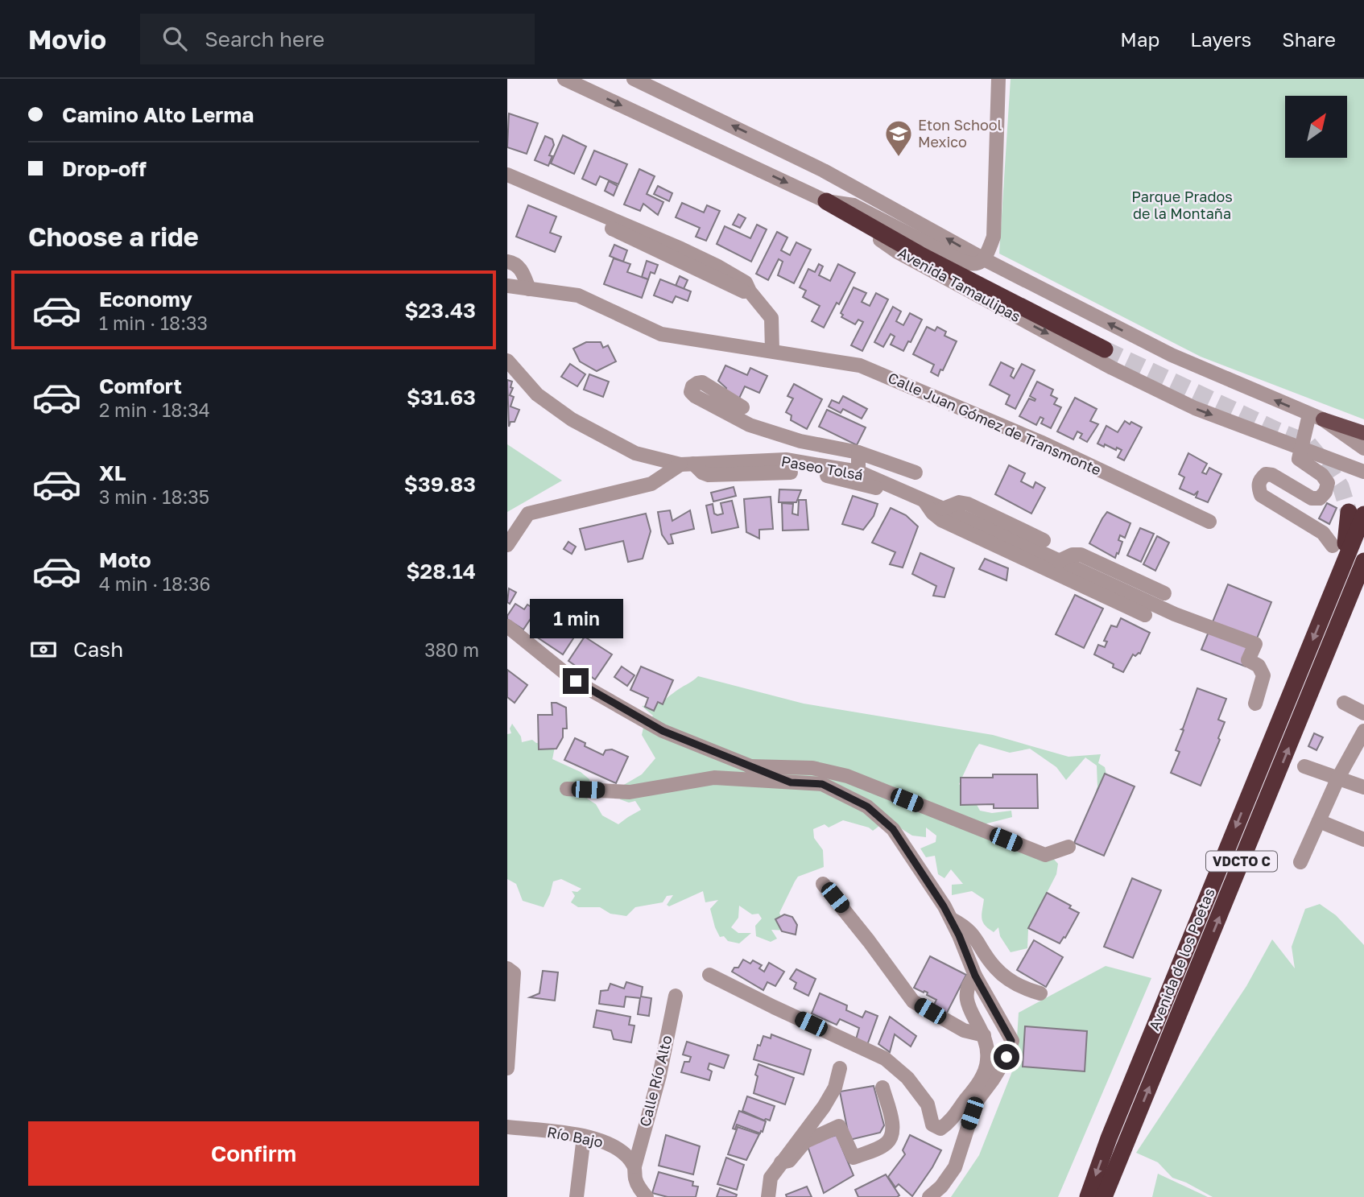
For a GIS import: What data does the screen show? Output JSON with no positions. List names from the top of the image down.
{
  "streets": {
    "highway": ["VDCTO C", "Avenida de los Poetas"],
    "street": [
      "Avenida Tamaulipas",
      "Calle Juan Gómez de Transmonte",
      "Paseo Tolsá",
      "Calle Río Alto",
      "Río Bajo"
    ]
  },
  "crossings": [
    ["Calle Río Alto", "Río Bajo"]
  ],
  "parks": ["Parque Prados de la Montaña"],
  "places": {
    "school or university": ["Eton School Mexico"]
  },
  "north": "top right",
  "page": {
    "header": "Movio",
    "search": "Search here",
    "nav": ["Map", "Layers", "Share"],
    "banner": ["Camino Alto Lerma", "Drop-off"],
    "heading": "Choose a ride",
    "list": [
      {
        "name": "Economy",
        "note": "1 min · 18:33",
        "value": "$23.43"
      },
      {
        "name": "Comfort",
        "note": "2 min · 18:34",
        "value": "$31.63"
      },
      {
        "name": "XL",
        "note": "3 min · 18:35",
        "value": "$39.83"
      },
      {
        "name": "Moto",
        "note": "4 min · 18:36",
        "value": "$28.14"
      }
    ],
    "bubble": "1 min",
    "pay": ["Cash", "380 m"],
    "buttons": "Confirm"
  }
}
